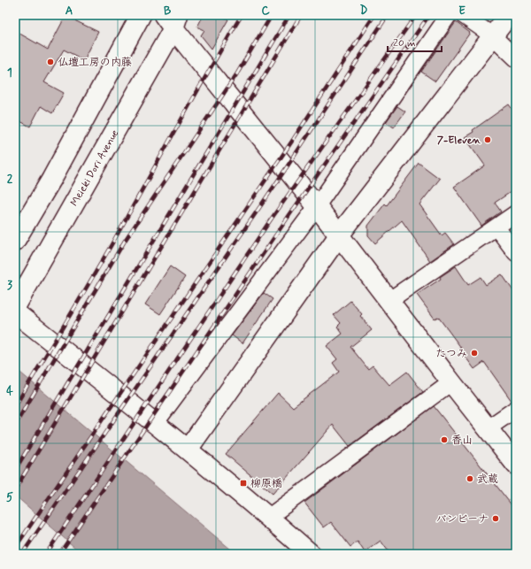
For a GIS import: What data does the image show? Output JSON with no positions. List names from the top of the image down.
{
  "streets": {
    "street": ["Meieki Dori Avenue"]
  },
  "places": {
    "other": [
      "仏壇工房の内藤",
      "7-Eleven",
      "たつみ",
      "香山",
      "武蔵",
      "バンビーナ"
    ],
    "transit": ["柳原橋"]
  },
  "scale_bar": "20 m",
  "grid": {
    "columns": [
      "A",
      "B",
      "C",
      "D",
      "E"
    ],
    "rows": [
      "1",
      "2",
      "3",
      "4",
      "5"
    ]
  }
}
